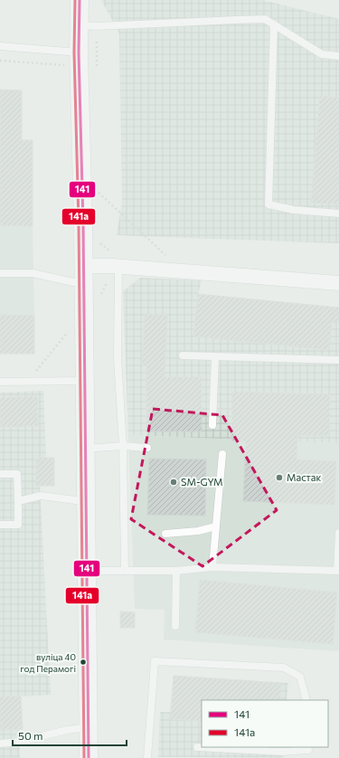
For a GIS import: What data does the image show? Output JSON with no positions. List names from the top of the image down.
{
  "places": ["Мастак", "SM-GYM", "вуліца 40 год Перамогі"],
  "lines": ["transit line 141", "transit line 141а"],
  "legend": ["141", "141а"],
  "scale_bar": "50 m"
}
